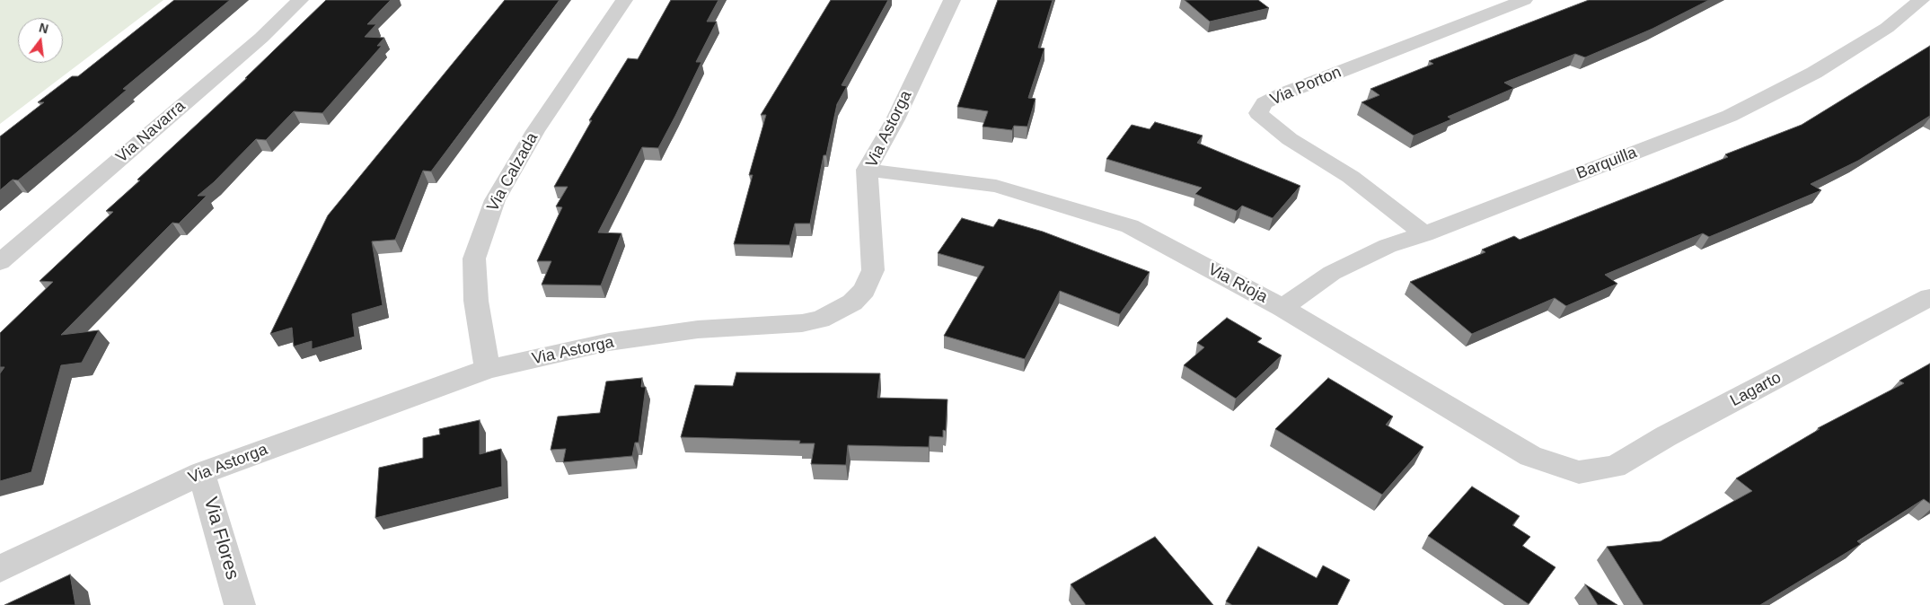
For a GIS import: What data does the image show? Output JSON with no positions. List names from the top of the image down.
{
  "streets": {
    "street": [
      "Via Porton",
      "Via Astorga",
      "Via Navarra",
      "Barquilla",
      "Via Calzada",
      "Via Rioja",
      "Lagarto",
      "Via Flores"
    ]
  },
  "crossings": [
    ["Via Porton", "Barquilla"],
    ["Via Astorga", "Via Calzada"],
    ["Via Astorga", "Via Rioja"],
    ["Via Astorga", "Via Flores"],
    ["Barquilla", "Via Rioja"],
    ["Via Rioja", "Lagarto"]
  ],
  "north": "top"
}
